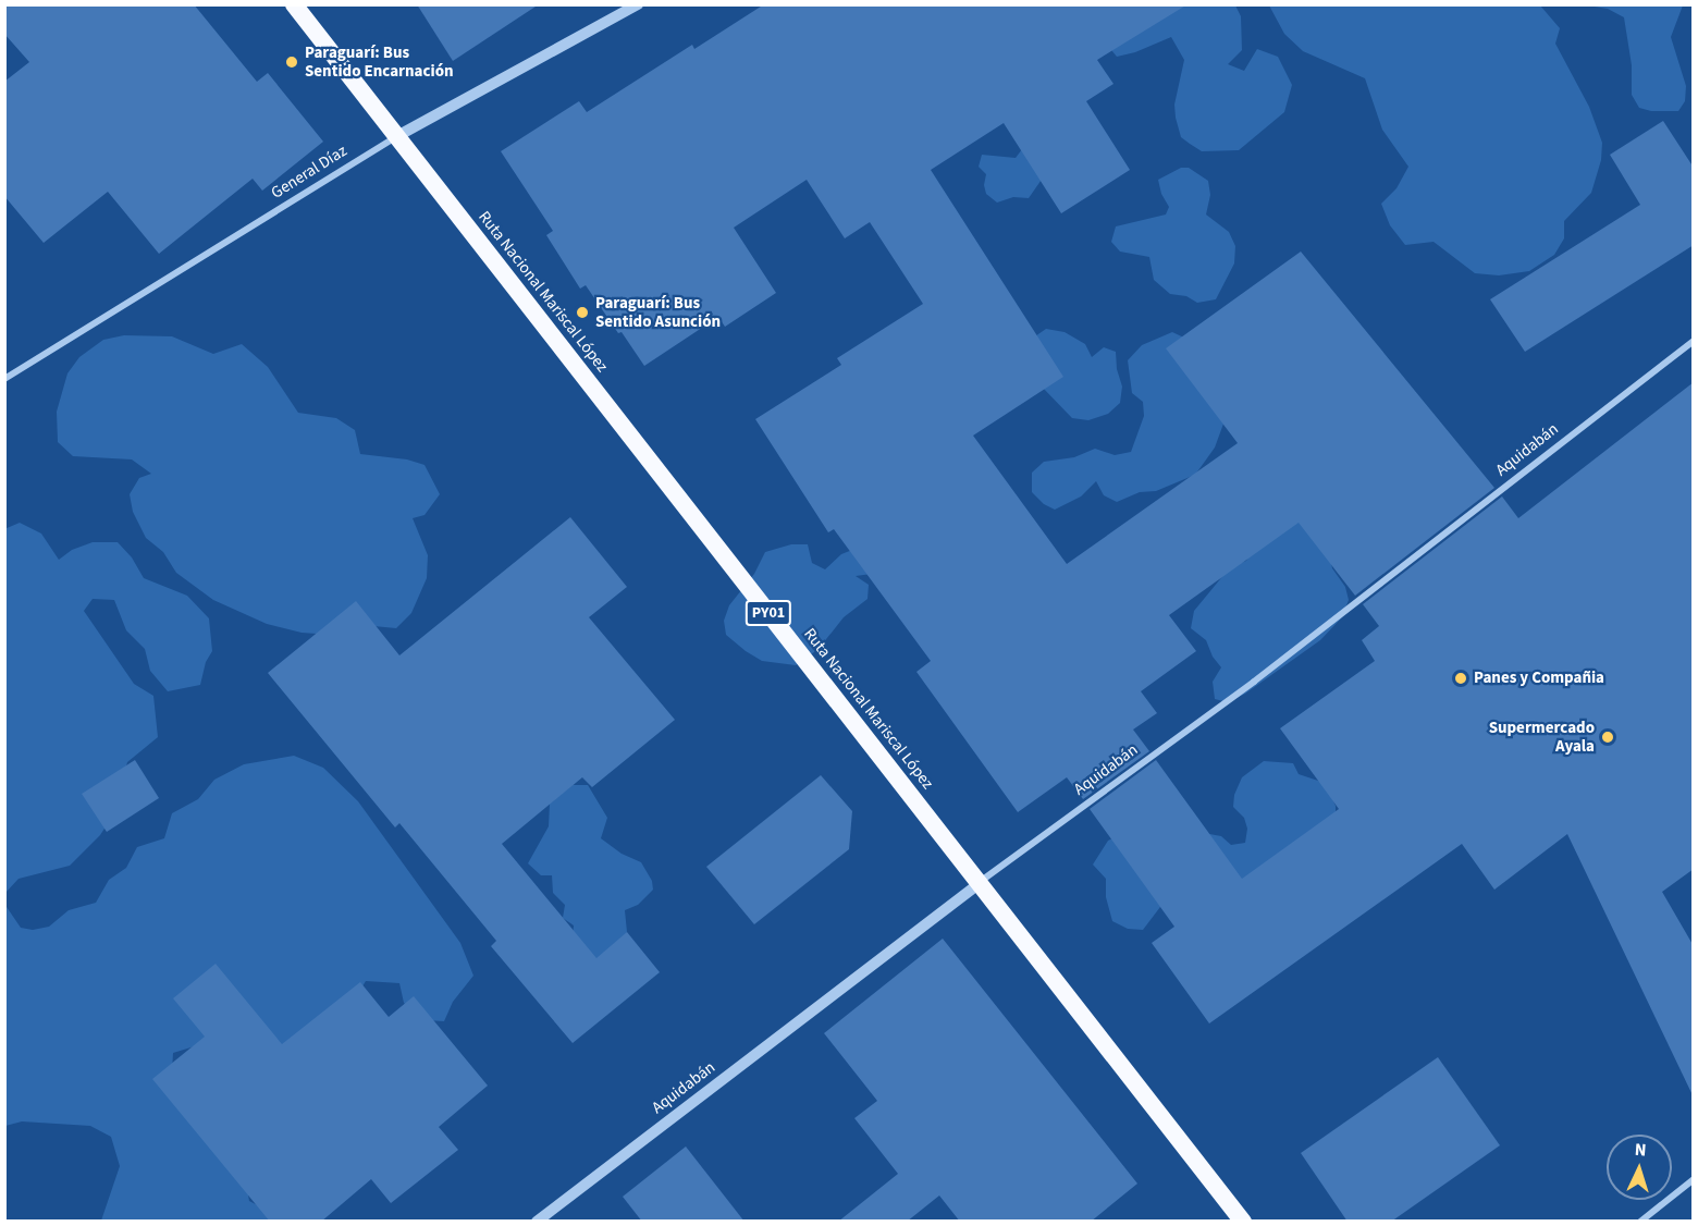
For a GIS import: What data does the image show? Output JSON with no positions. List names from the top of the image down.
{
  "streets": {
    "highway": ["Ruta Nacional Mariscal López", "PY01"],
    "street": ["General Díaz", "Aquidabán"]
  },
  "crossings": [
    ["General Díaz", "Ruta Nacional Mariscal López"],
    ["Ruta Nacional Mariscal López", "Aquidabán"]
  ],
  "places": [
    "Paraguarí: Bus Sentido Encarnación",
    "Paraguarí: Bus Sentido Asunción",
    "Panes y Compañia",
    "Supermercado Ayala"
  ],
  "north": "top"
}
